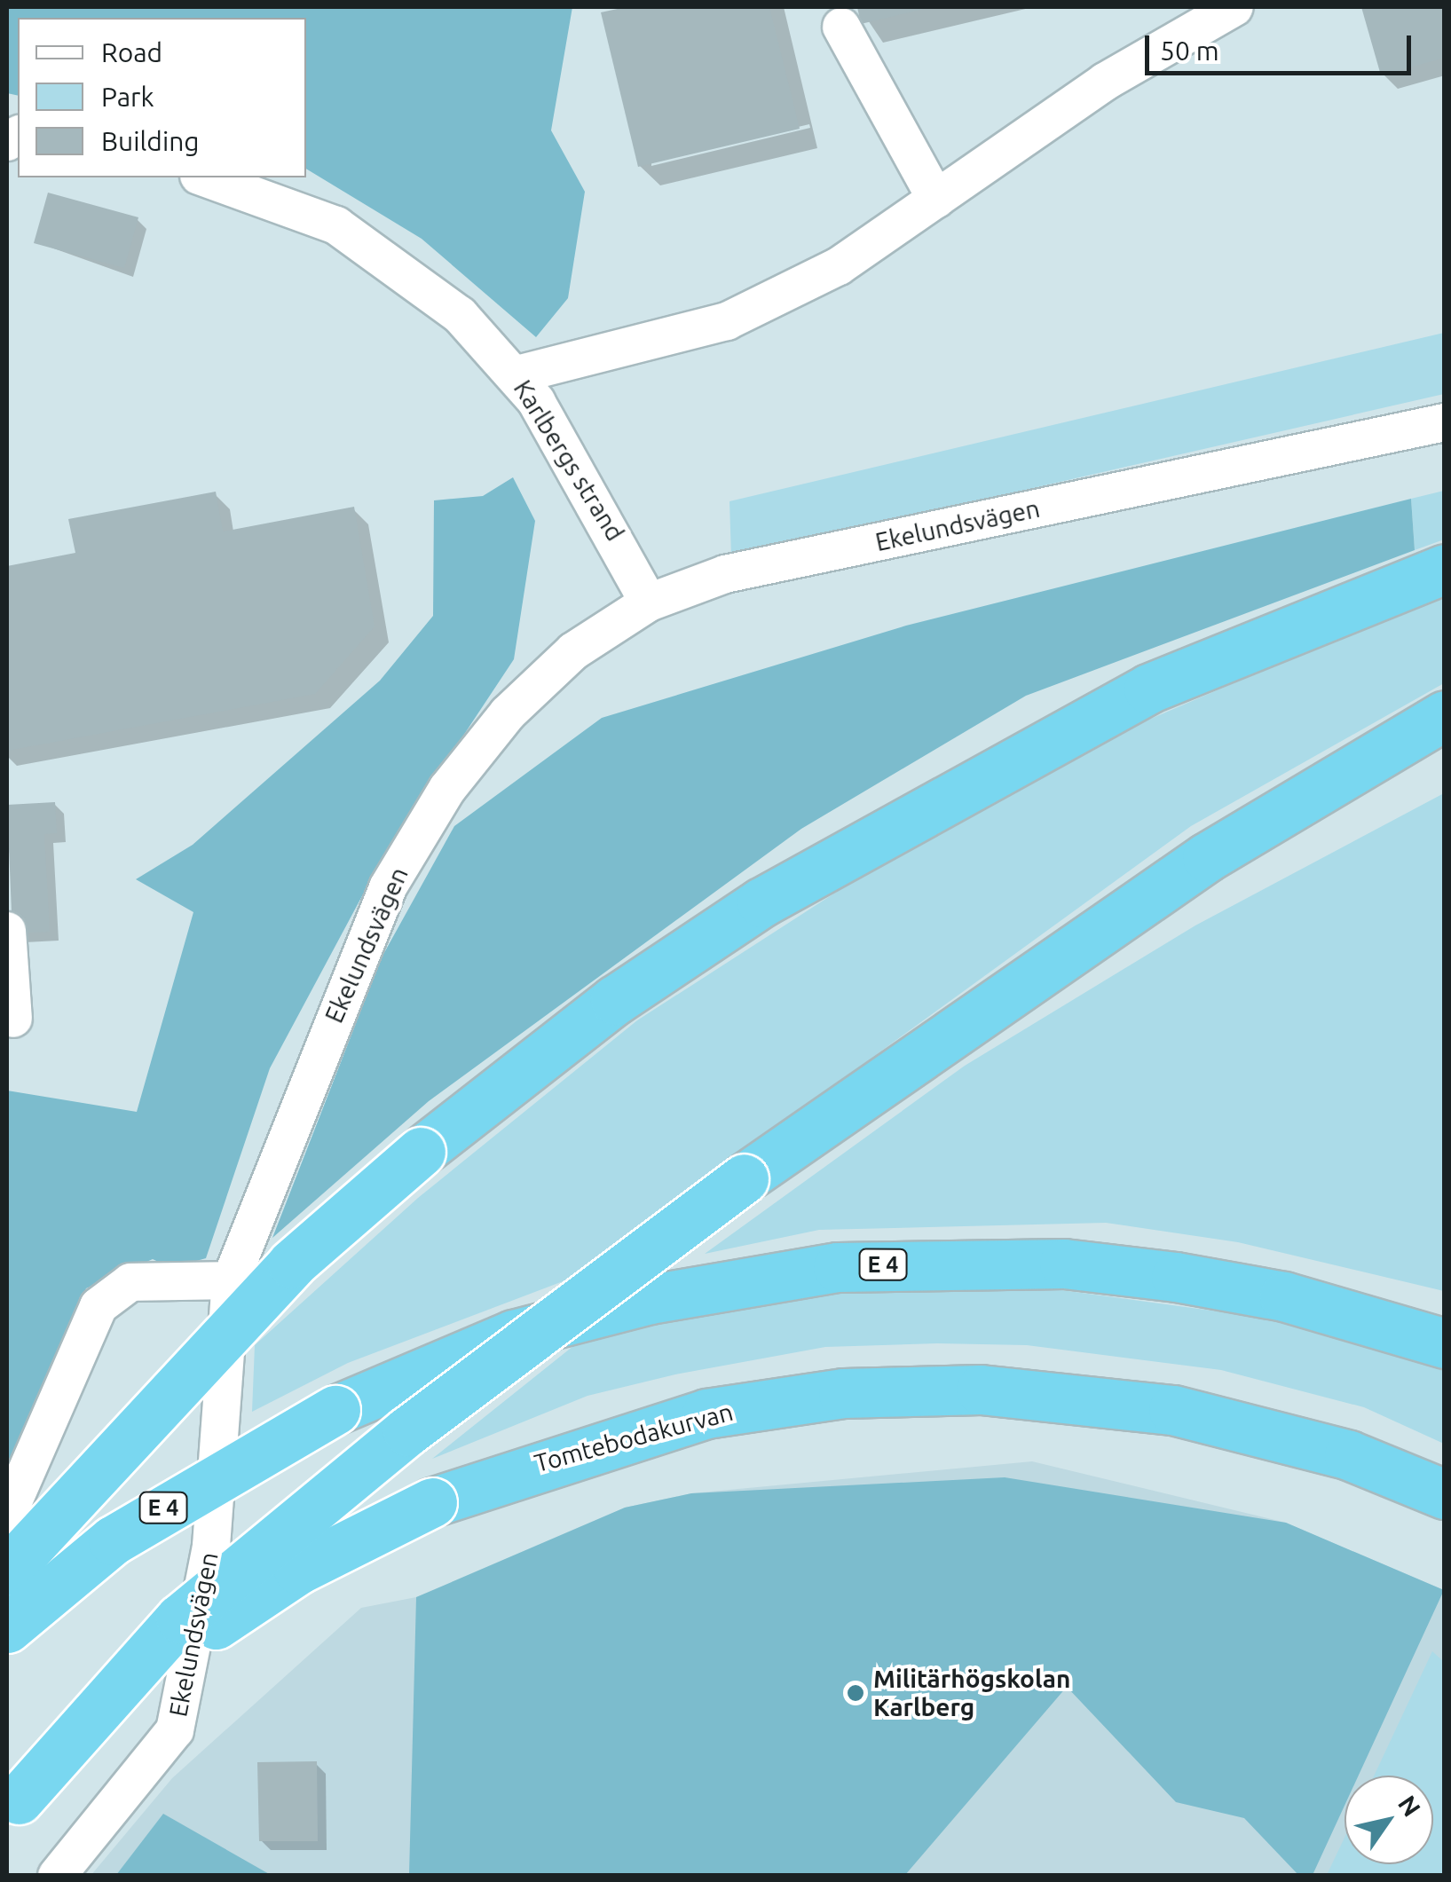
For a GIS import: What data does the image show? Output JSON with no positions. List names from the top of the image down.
{
  "streets": {
    "highway": ["E 4", "Tomtebodakurvan"],
    "street": ["Karlbergs strand", "Ekelundsvägen"]
  },
  "crossings": [
    ["Karlbergs strand", "Ekelundsvägen"]
  ],
  "places": ["Militärhögskolan Karlberg"],
  "legend": ["Road", "Park", "Building"],
  "scale_bar": "50 m",
  "north": "top right"
}
